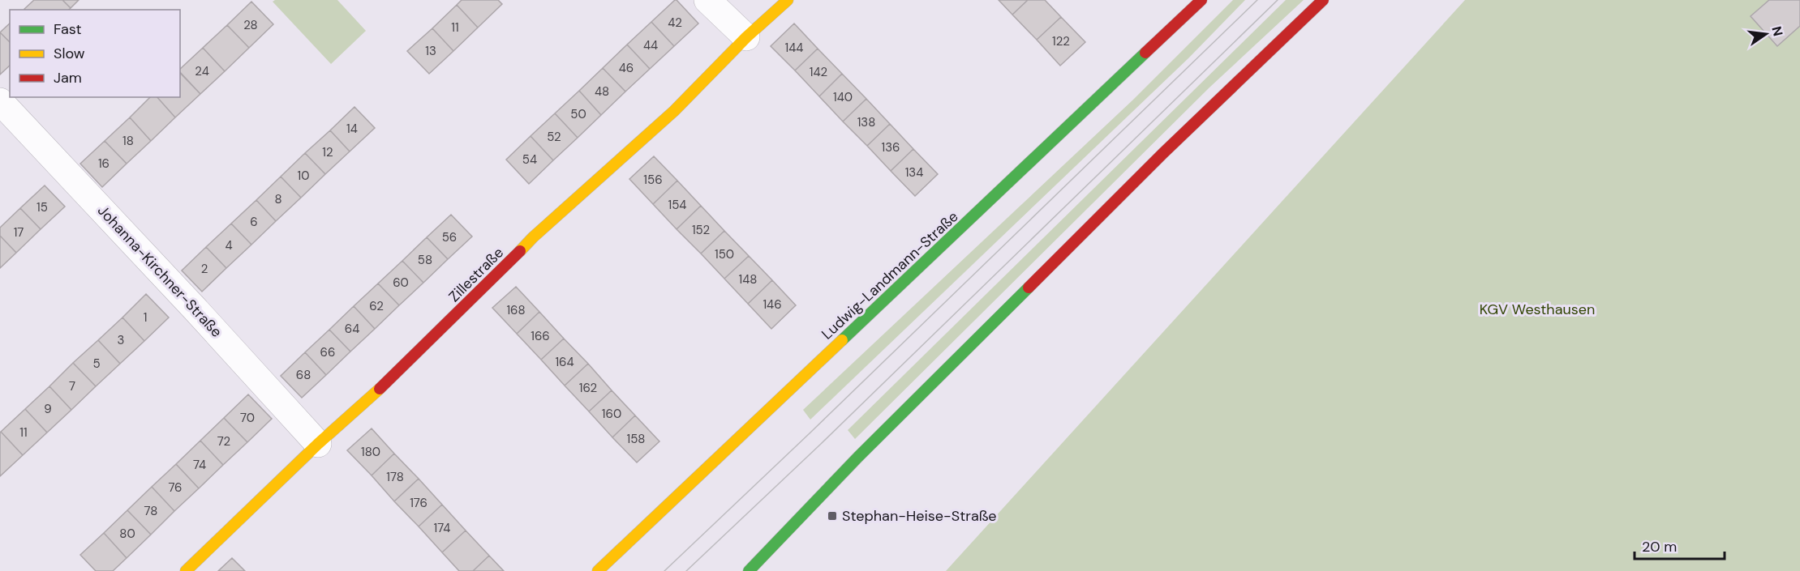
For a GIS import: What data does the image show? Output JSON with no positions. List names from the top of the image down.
{
  "streets": {
    "main road": ["Zillestraße", "Ludwig-Landmann-Straße"],
    "street": ["Johanna-Kirchner-Straße"]
  },
  "crossings": [
    ["Johanna-Kirchner-Straße", "Zillestraße"]
  ],
  "parks": ["KGV Westhausen"],
  "places": {
    "transit": ["Stephan-Heise-Straße"]
  },
  "house_numbers": [
    "42",
    "28",
    "11",
    "122",
    "44",
    "144",
    "13",
    "46",
    "24",
    "142",
    "48",
    "140",
    "50",
    "138",
    "14",
    "52",
    "18",
    "136",
    "12",
    "54",
    "16",
    "134",
    "10",
    "156",
    "8",
    "154",
    "15",
    "6",
    "152",
    "17",
    "56",
    "4",
    "150",
    "58",
    "2",
    "148",
    "60",
    "146",
    "62",
    "168",
    "1",
    "64",
    "166",
    "3",
    "66",
    "164",
    "5",
    "68",
    "7",
    "162",
    "9",
    "160",
    "70",
    "11",
    "158",
    "72",
    "180",
    "74",
    "178",
    "76",
    "176",
    "78",
    "174",
    "80"
  ],
  "legend": ["Fast", "Slow", "Jam"],
  "scale_bar": "20 m",
  "north": "right"
}
